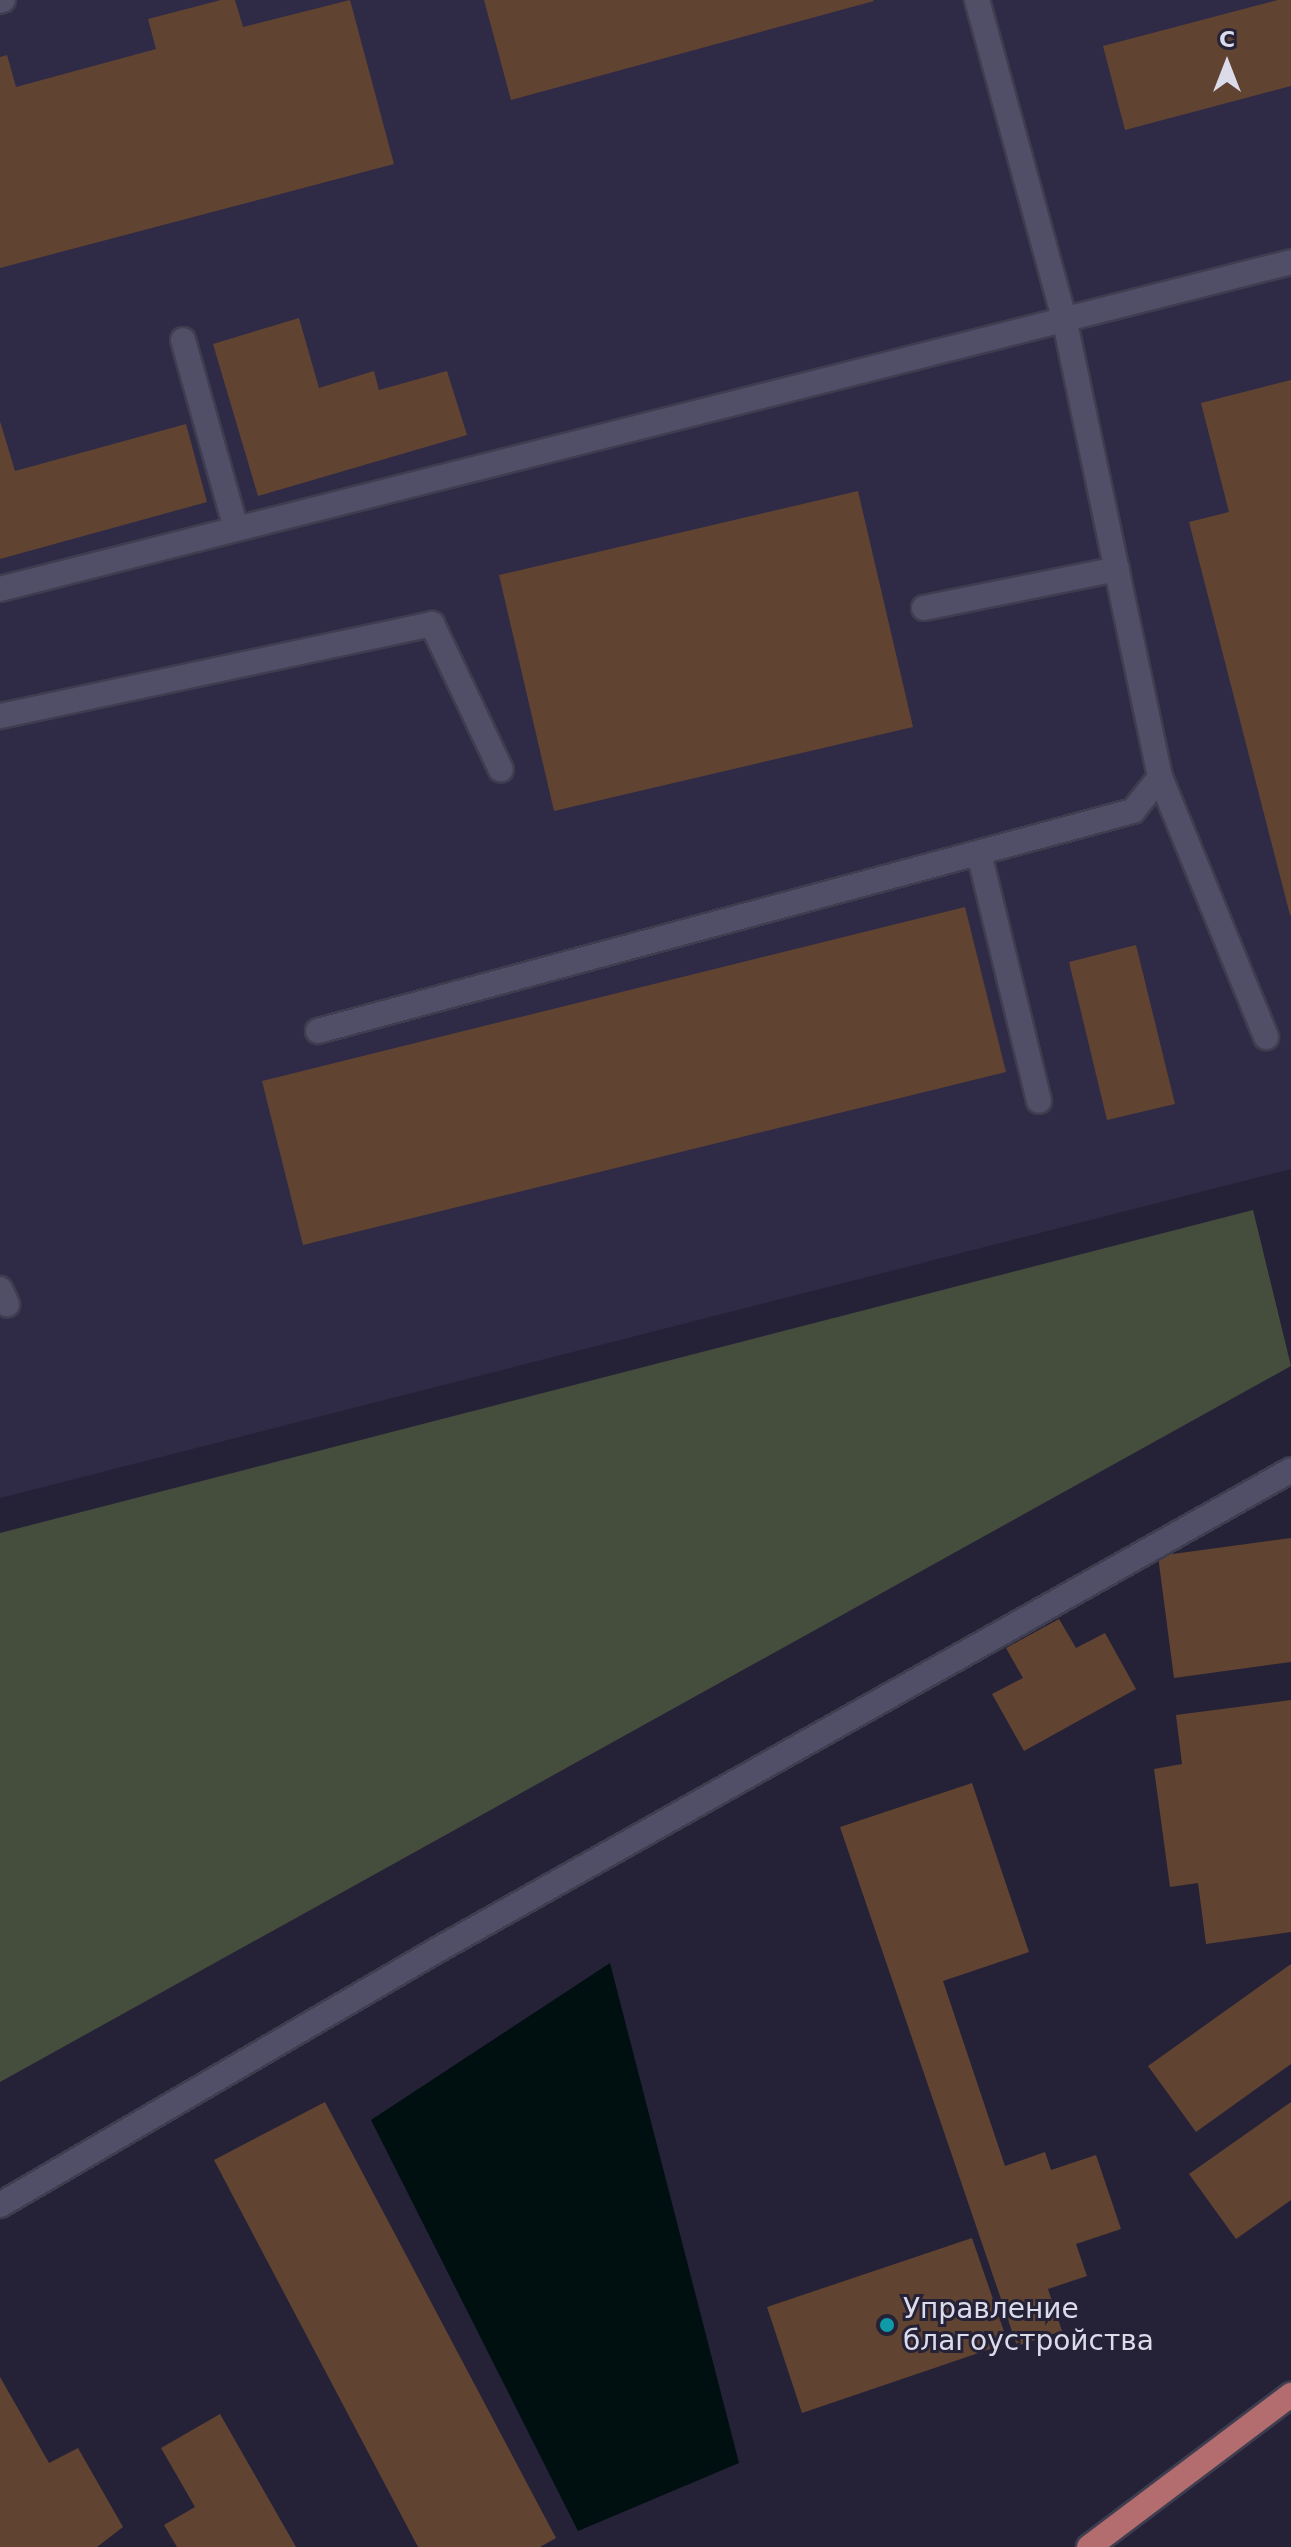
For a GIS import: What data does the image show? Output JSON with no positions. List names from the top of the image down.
{
  "places": ["Управление благоустройства"],
  "north": "top"
}
